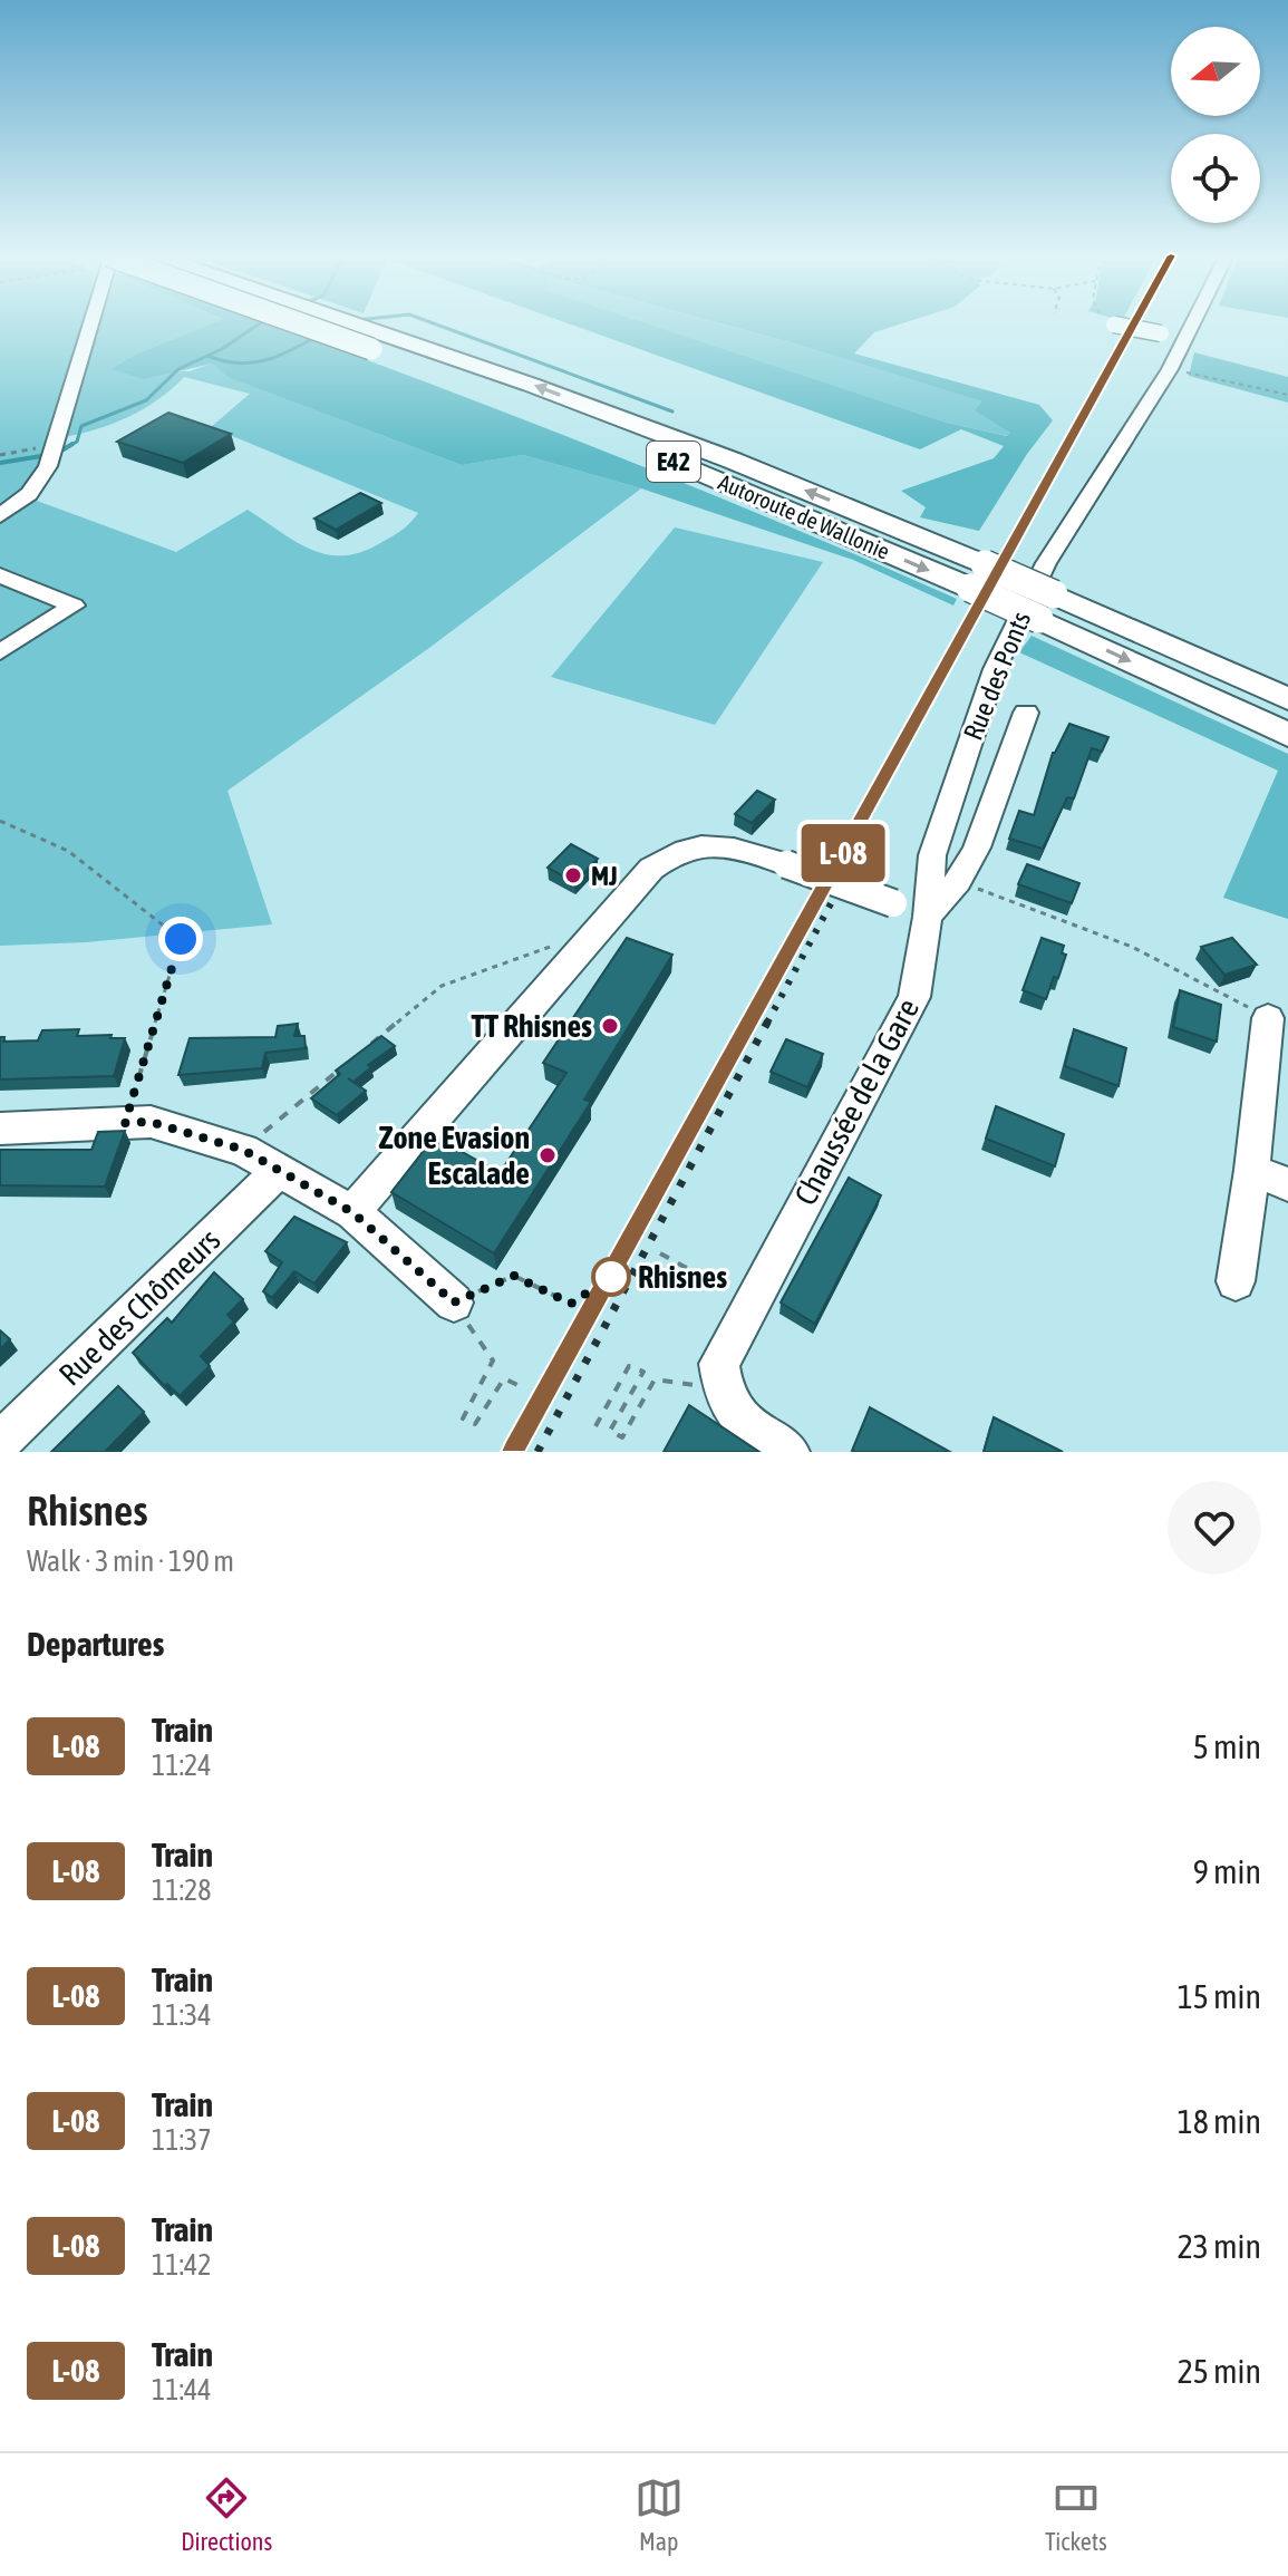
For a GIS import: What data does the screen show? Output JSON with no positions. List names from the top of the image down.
{
  "streets": {
    "highway": ["E42", "Autoroute de Wallonie"],
    "street": ["Rue des Ponts", "Chaussée de la Gare", "Rue des Chômeurs"]
  },
  "crossings": [
    ["Rue des Ponts", "Chaussée de la Gare"]
  ],
  "places": [
    "MJ",
    "TT Rhisnes",
    "Zone Evasion Escalade",
    "Rhisnes"
  ],
  "north": "left",
  "page": {
    "on_map": "L-08",
    "heading": [
      ["Rhisnes", "Walk · 3 min · 190 m"],
      "Departures"
    ],
    "list": [
      {
        "mark": "L-08",
        "name": "Train",
        "note": "11:24",
        "value": "5 min"
      },
      {
        "mark": "L-08",
        "name": "Train",
        "note": "11:28",
        "value": "9 min"
      },
      {
        "mark": "L-08",
        "name": "Train",
        "note": "11:34",
        "value": "15 min"
      },
      {
        "mark": "L-08",
        "name": "Train",
        "note": "11:37",
        "value": "18 min"
      },
      {
        "mark": "L-08",
        "name": "Train",
        "note": "11:42",
        "value": "23 min"
      },
      {
        "mark": "L-08",
        "name": "Train",
        "note": "11:44",
        "value": "25 min"
      }
    ],
    "tabs": ["Directions", "Map", "Tickets"]
  }
}
